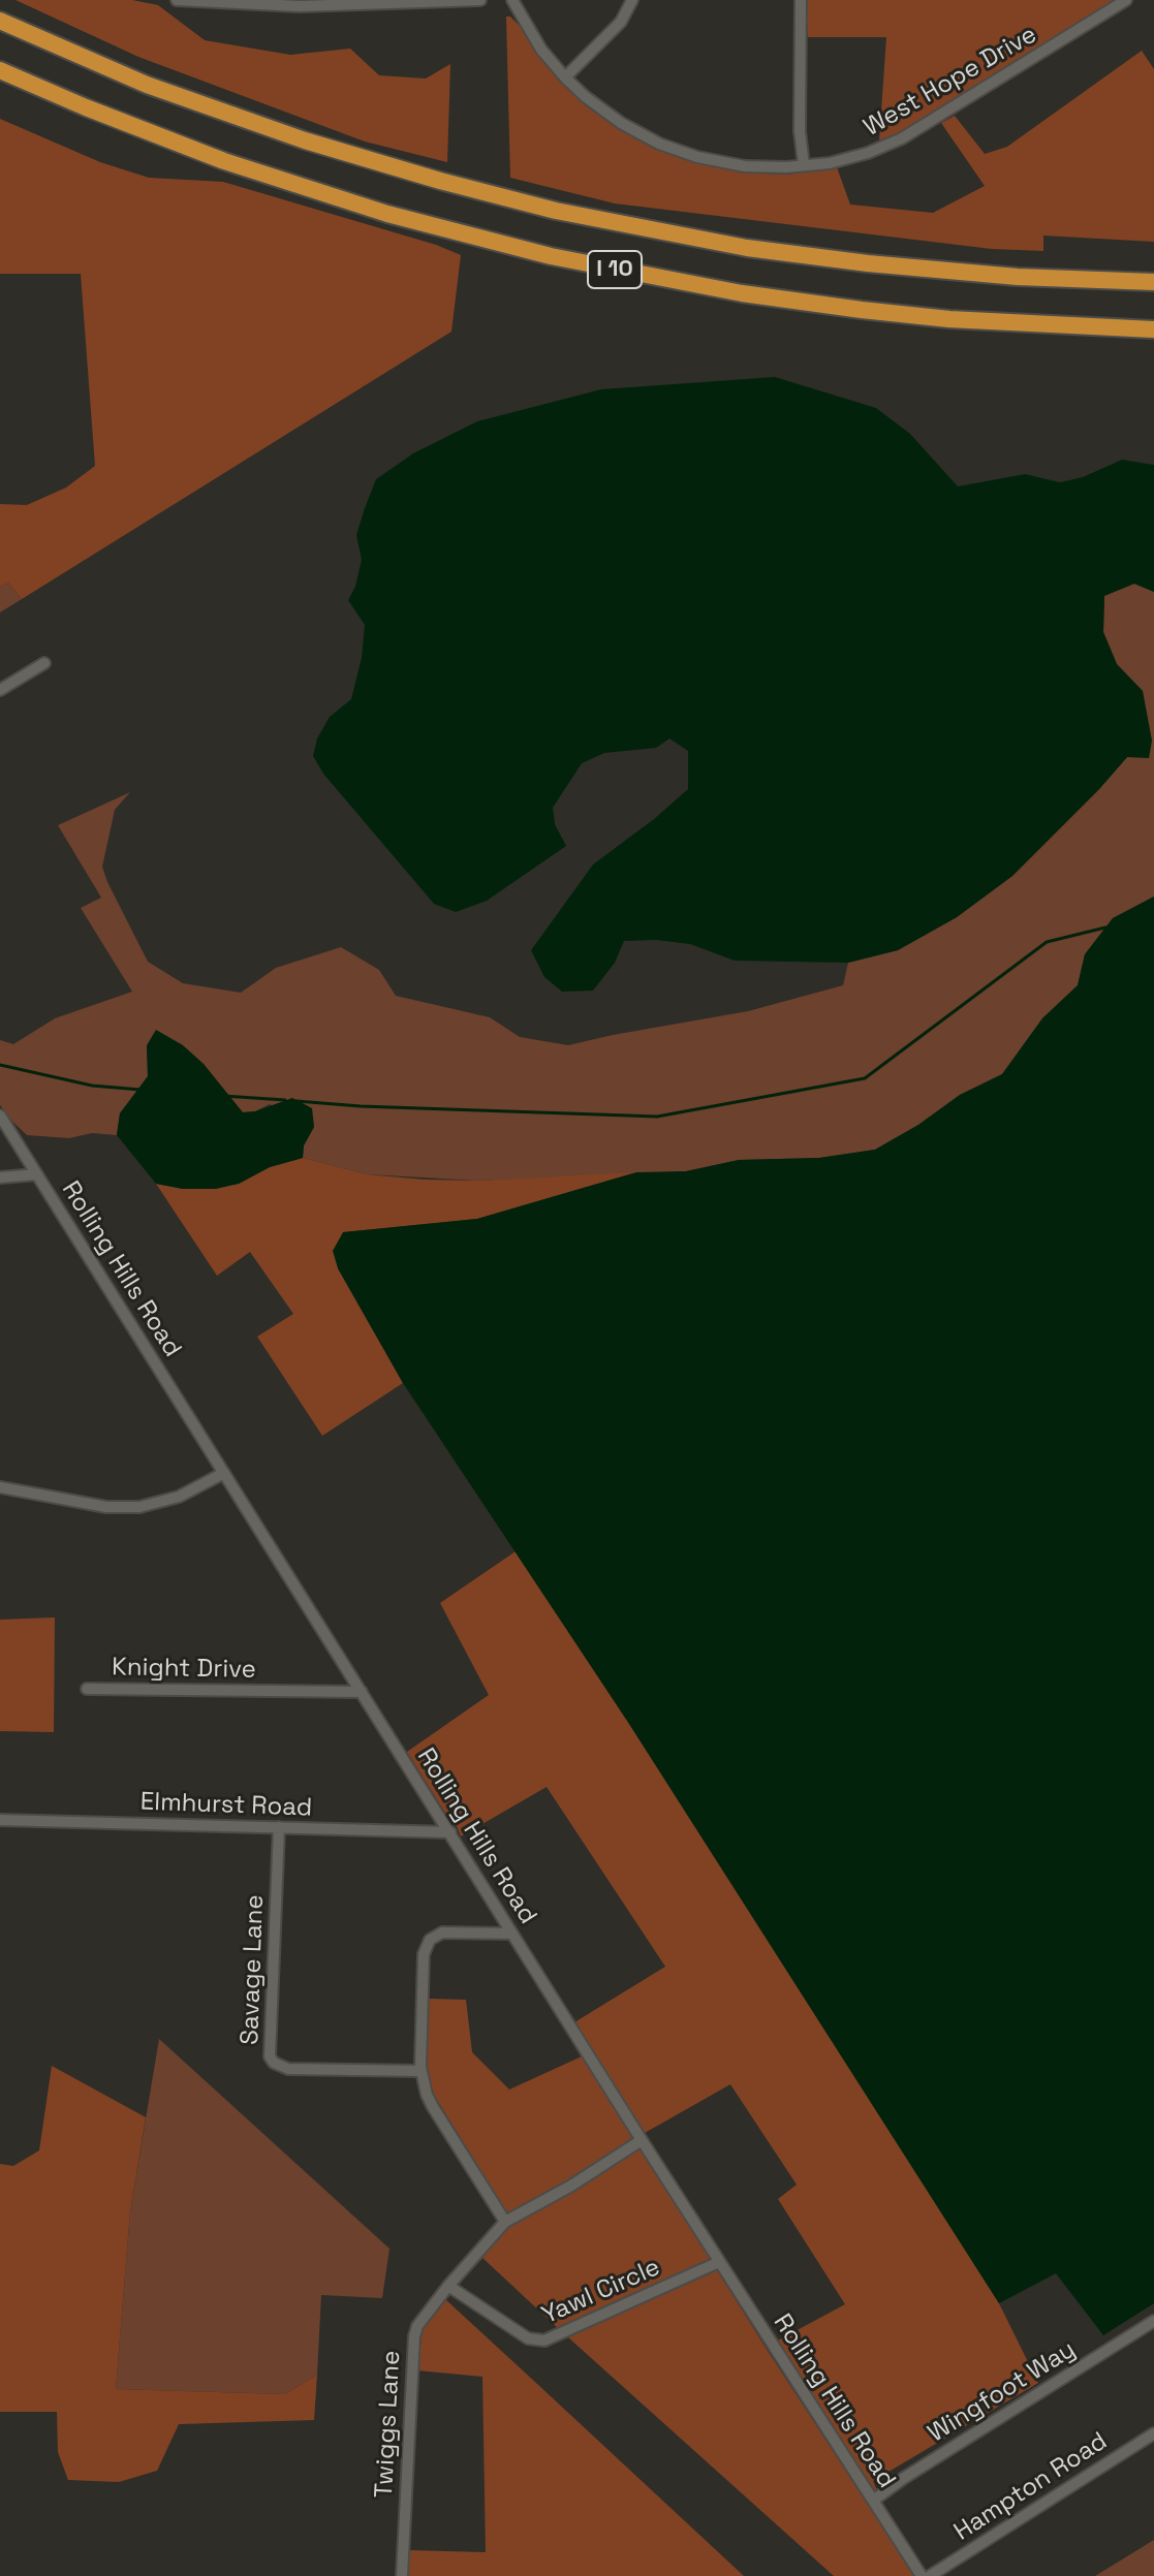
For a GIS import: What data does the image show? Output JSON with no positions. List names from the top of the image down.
{
  "streets": {
    "highway": ["I 10"],
    "street": [
      "West Hope Drive",
      "Rolling Hills Road",
      "Knight Drive",
      "Elmhurst Road",
      "Savage Lane",
      "Yawl Circle",
      "Wingfoot Way",
      "Twiggs Lane",
      "Hampton Road"
    ]
  },
  "crossings": [
    ["Rolling Hills Road", "Knight Drive"],
    ["Rolling Hills Road", "Elmhurst Road"],
    ["Rolling Hills Road", "Yawl Circle"],
    ["Rolling Hills Road", "Wingfoot Way"],
    ["Elmhurst Road", "Savage Lane"],
    ["Yawl Circle", "Twiggs Lane"]
  ]
}
